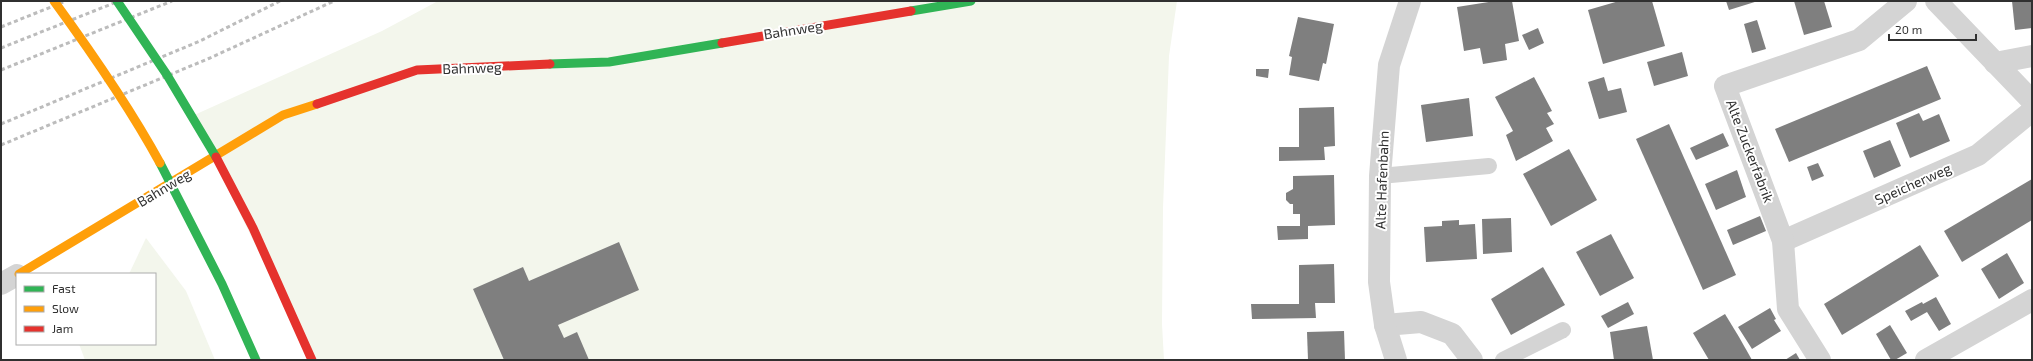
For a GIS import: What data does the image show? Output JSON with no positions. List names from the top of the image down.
{
  "streets": {
    "main road": ["Bahnweg"],
    "street": ["Alte Zuckerfabrik", "Alte Hafenbahn", "Speicherweg"]
  },
  "crossings": [
    ["Alte Zuckerfabrik", "Speicherweg"]
  ],
  "legend": ["Fast", "Slow", "Jam"],
  "scale_bar": "20 m"
}
